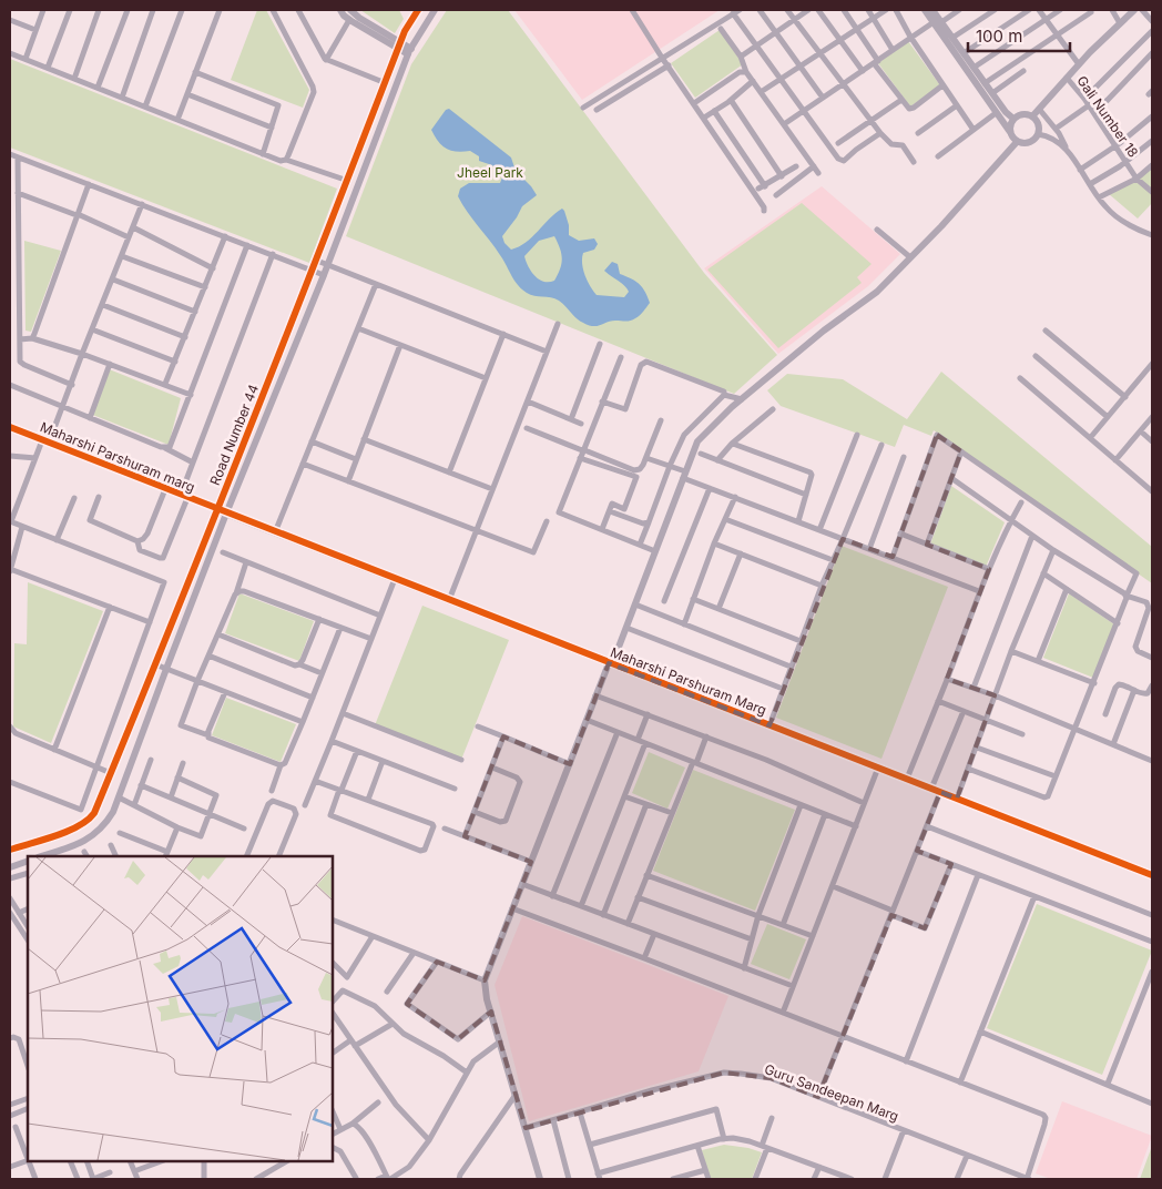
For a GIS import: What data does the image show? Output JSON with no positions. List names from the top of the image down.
{
  "streets": {
    "street": [
      "Gali Number 18",
      "Road Number 44",
      "Maharshi Parshuram marg",
      "Maharshi Parshuram Marg",
      "Guru Sandeepan Marg"
    ]
  },
  "crossings": [
    ["Road Number 44", "Maharshi Parshuram marg"],
    ["Road Number 44", "Maharshi Parshuram Marg"],
    ["Maharshi Parshuram marg", "Maharshi Parshuram Marg"]
  ],
  "parks": ["Jheel Park"],
  "scale_bar": "100 m"
}
